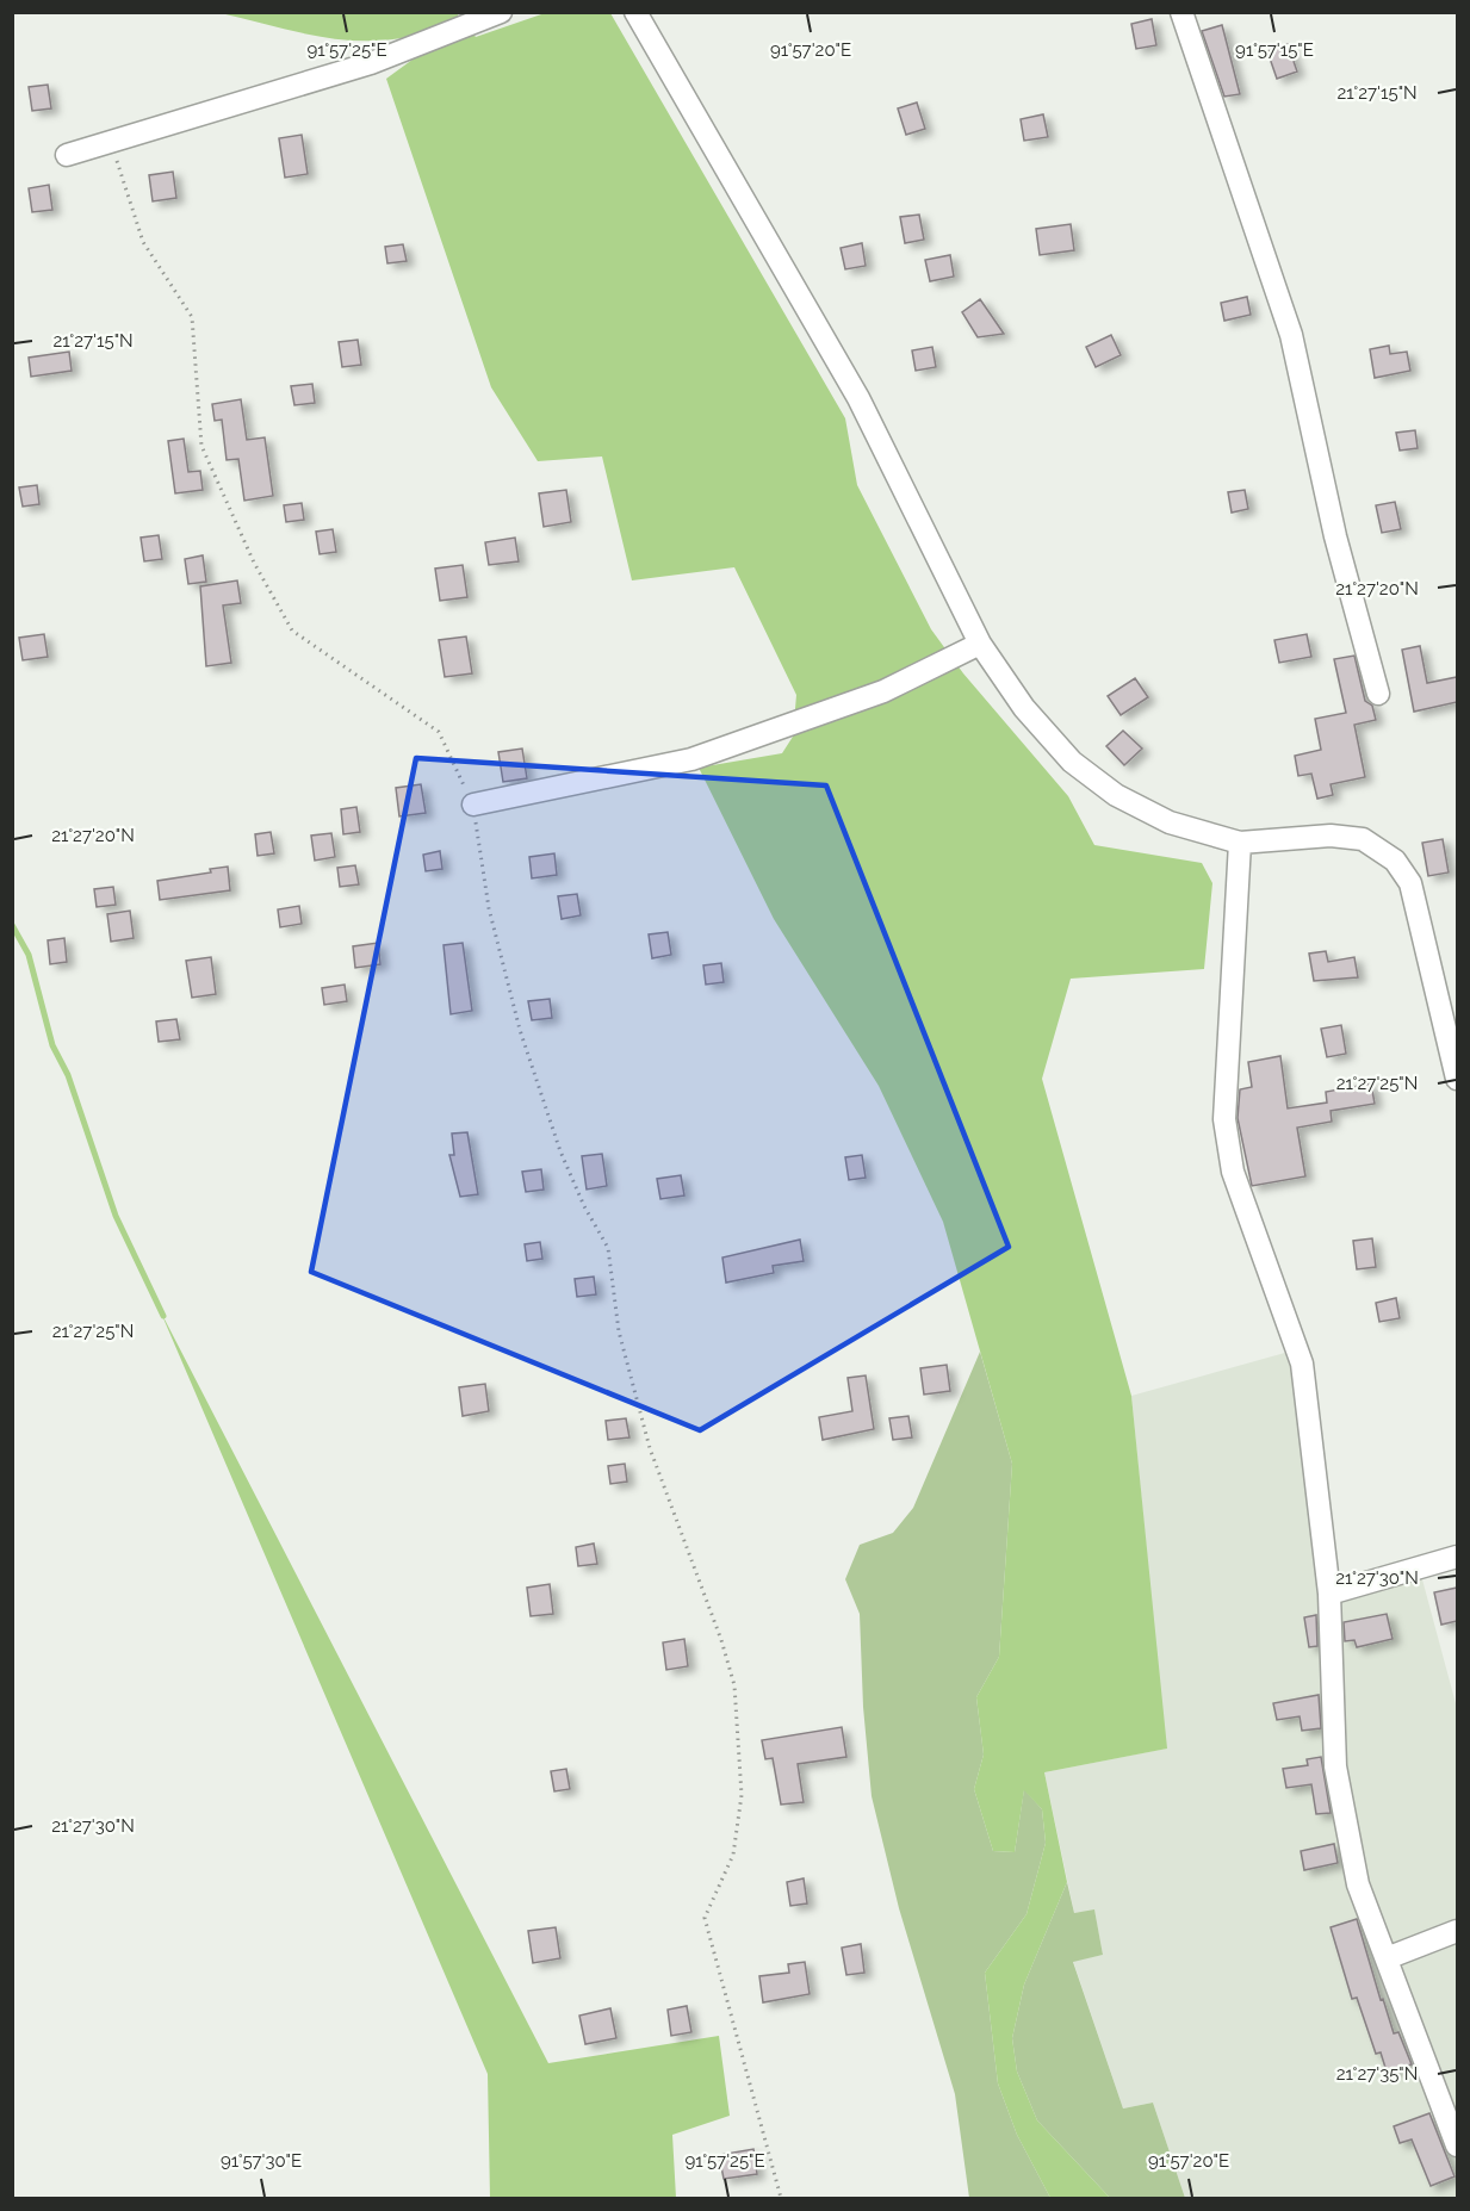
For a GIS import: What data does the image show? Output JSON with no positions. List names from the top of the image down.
{
  "coordinates": [
    "91°57'25\"E",
    "91°57'20\"E",
    "91°57'15\"E",
    "21°27'15\"N",
    "21°27'20\"N",
    "21°27'25\"N",
    "21°27'30\"N",
    "21°27'35\"N",
    "91°57'30\"E"
  ]
}
